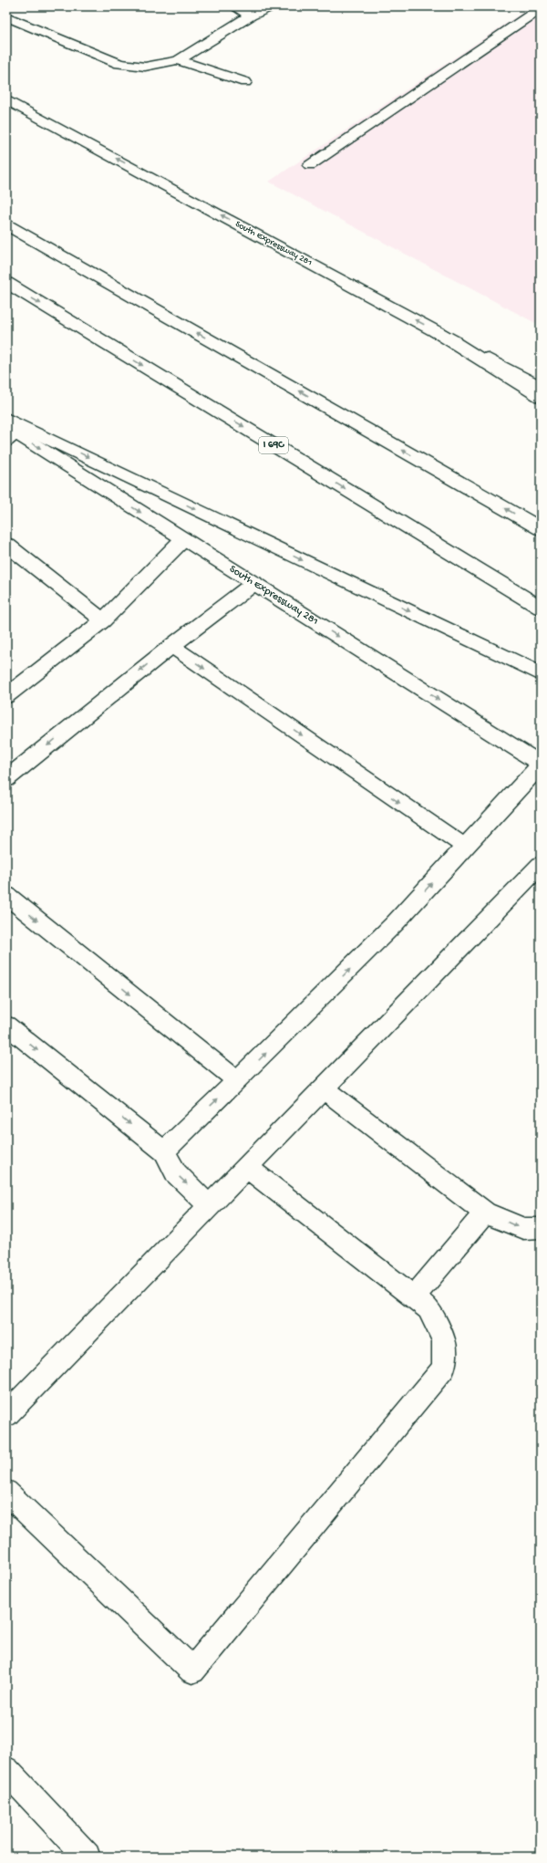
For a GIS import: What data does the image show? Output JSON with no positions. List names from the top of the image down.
{
  "streets": {
    "main road": ["South Expressway 281", "I 69C"]
  }
}
